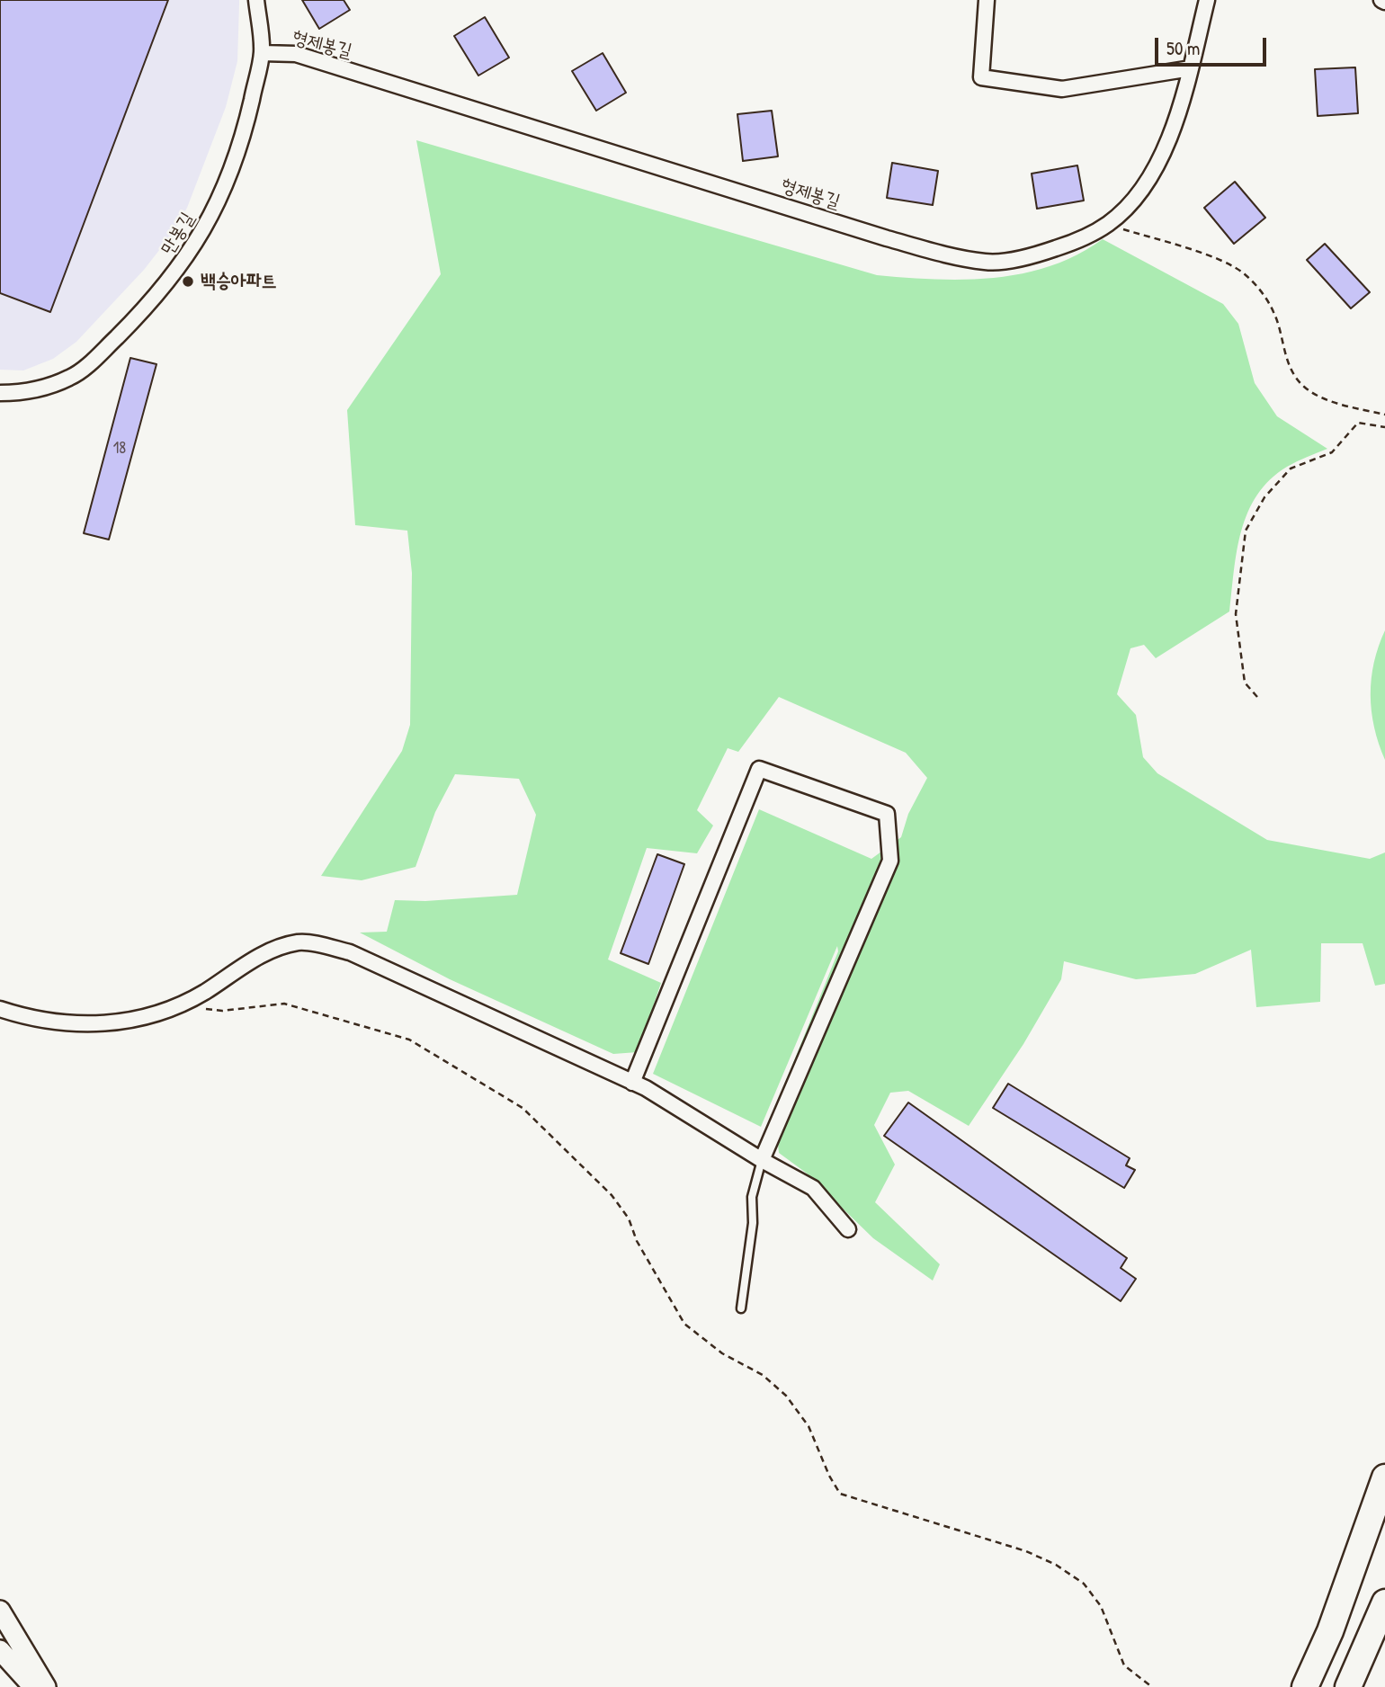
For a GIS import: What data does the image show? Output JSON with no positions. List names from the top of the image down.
{
  "streets": {
    "street": ["형제봉길", "만봉길"]
  },
  "crossings": [
    ["형제봉길", "만봉길"]
  ],
  "places": ["백승아파트"],
  "house_numbers": ["18"],
  "scale_bar": "50 m"
}
